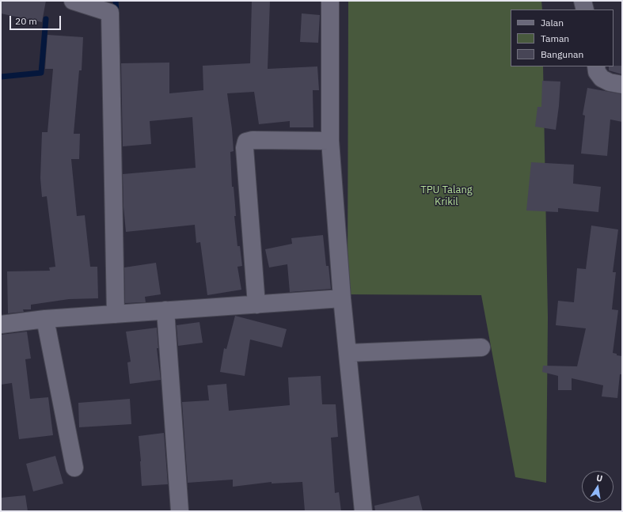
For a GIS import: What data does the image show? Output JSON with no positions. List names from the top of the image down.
{
  "parks": ["TPU Talang Krikil"],
  "legend": ["Jalan", "Taman", "Bangunan"],
  "scale_bar": "20 m",
  "north": "top"
}
